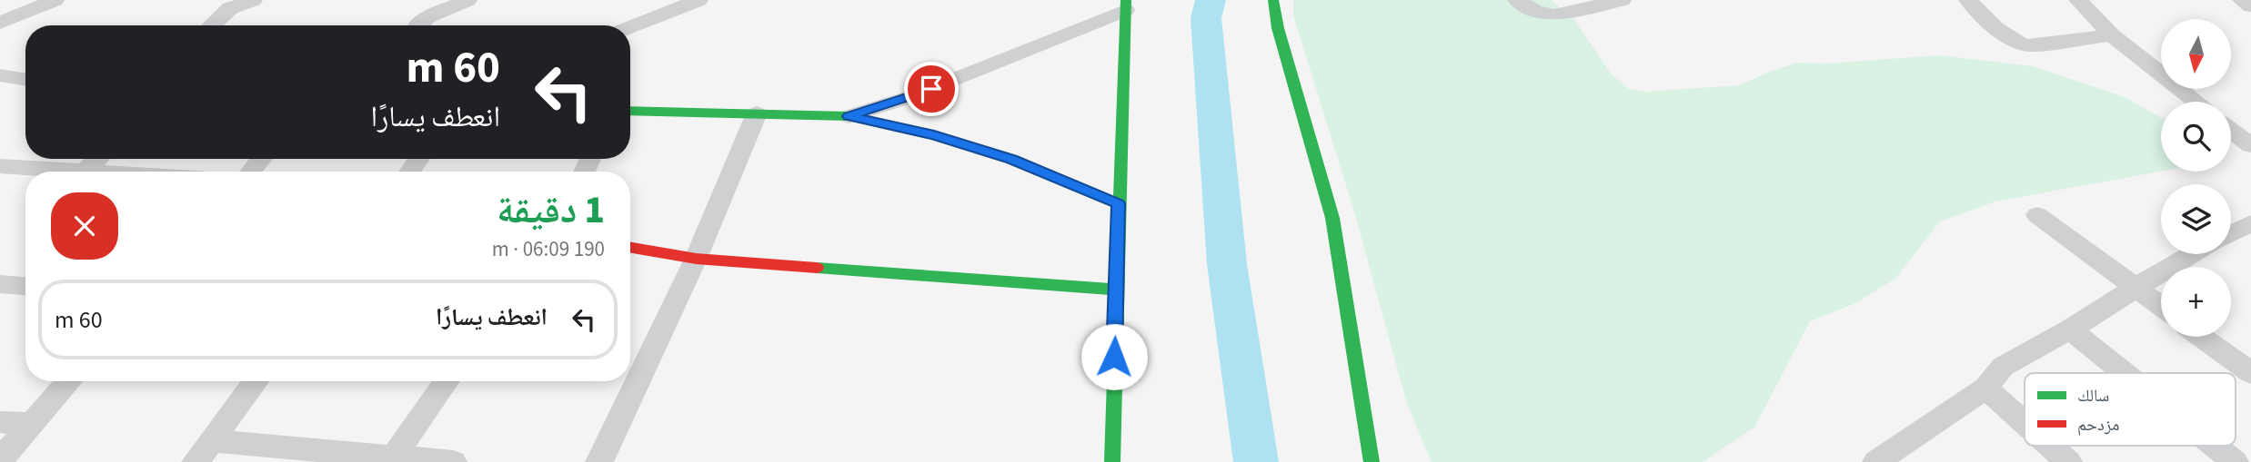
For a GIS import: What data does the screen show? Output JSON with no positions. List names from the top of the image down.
{
  "legend": ["سالك", "مزدحم"],
  "north": "bottom",
  "page": {
    "map_buttons": "+",
    "turn": ["60 m", "انعطف يسارًا"],
    "heading": ["1 دقيقة", "190 m · 06:09"],
    "list": [
      {
        "name": "انعطف يسارًا",
        "value": "60 m"
      }
    ]
  }
}
